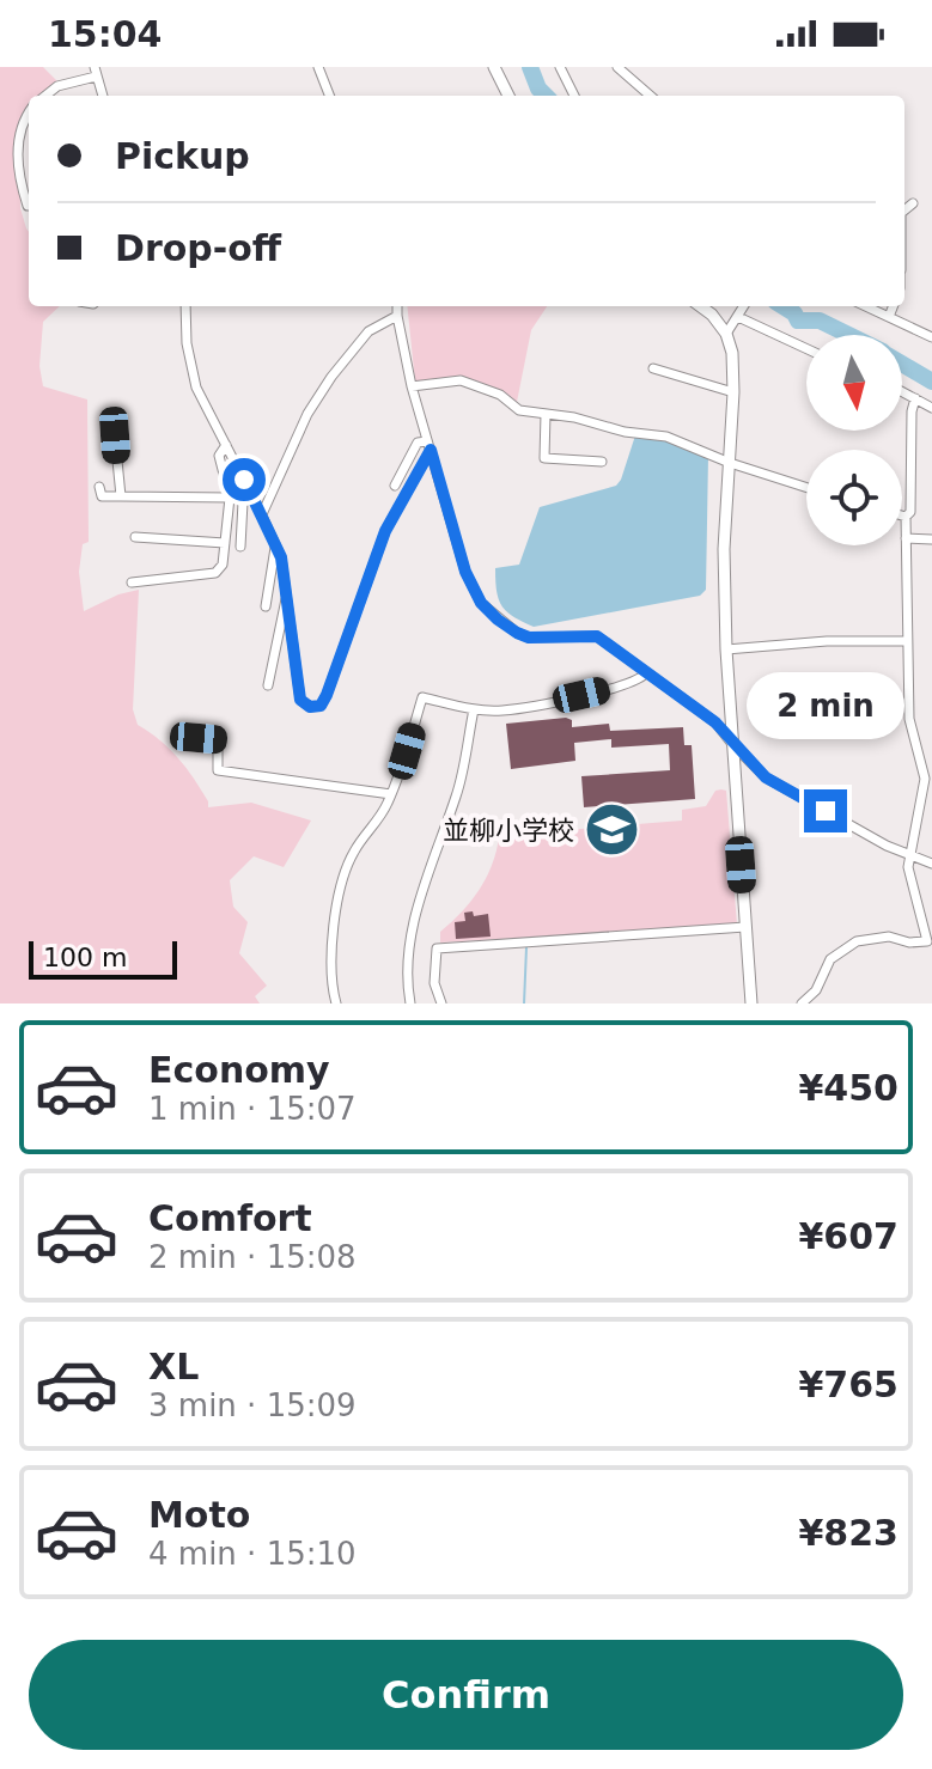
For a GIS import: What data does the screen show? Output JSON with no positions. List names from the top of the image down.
{
  "places": {
    "school or university": ["並柳小学校"]
  },
  "scale_bar": "100 m",
  "north": "bottom",
  "page": {
    "status": "15:04",
    "banner": ["Pickup", "Drop-off"],
    "bubble": "2 min",
    "scale": "100 m",
    "list": [
      {
        "name": "Economy",
        "note": "1 min · 15:07",
        "value": "¥450"
      },
      {
        "name": "Comfort",
        "note": "2 min · 15:08",
        "value": "¥607"
      },
      {
        "name": "XL",
        "note": "3 min · 15:09",
        "value": "¥765"
      },
      {
        "name": "Moto",
        "note": "4 min · 15:10",
        "value": "¥823"
      }
    ],
    "buttons": "Confirm"
  }
}
